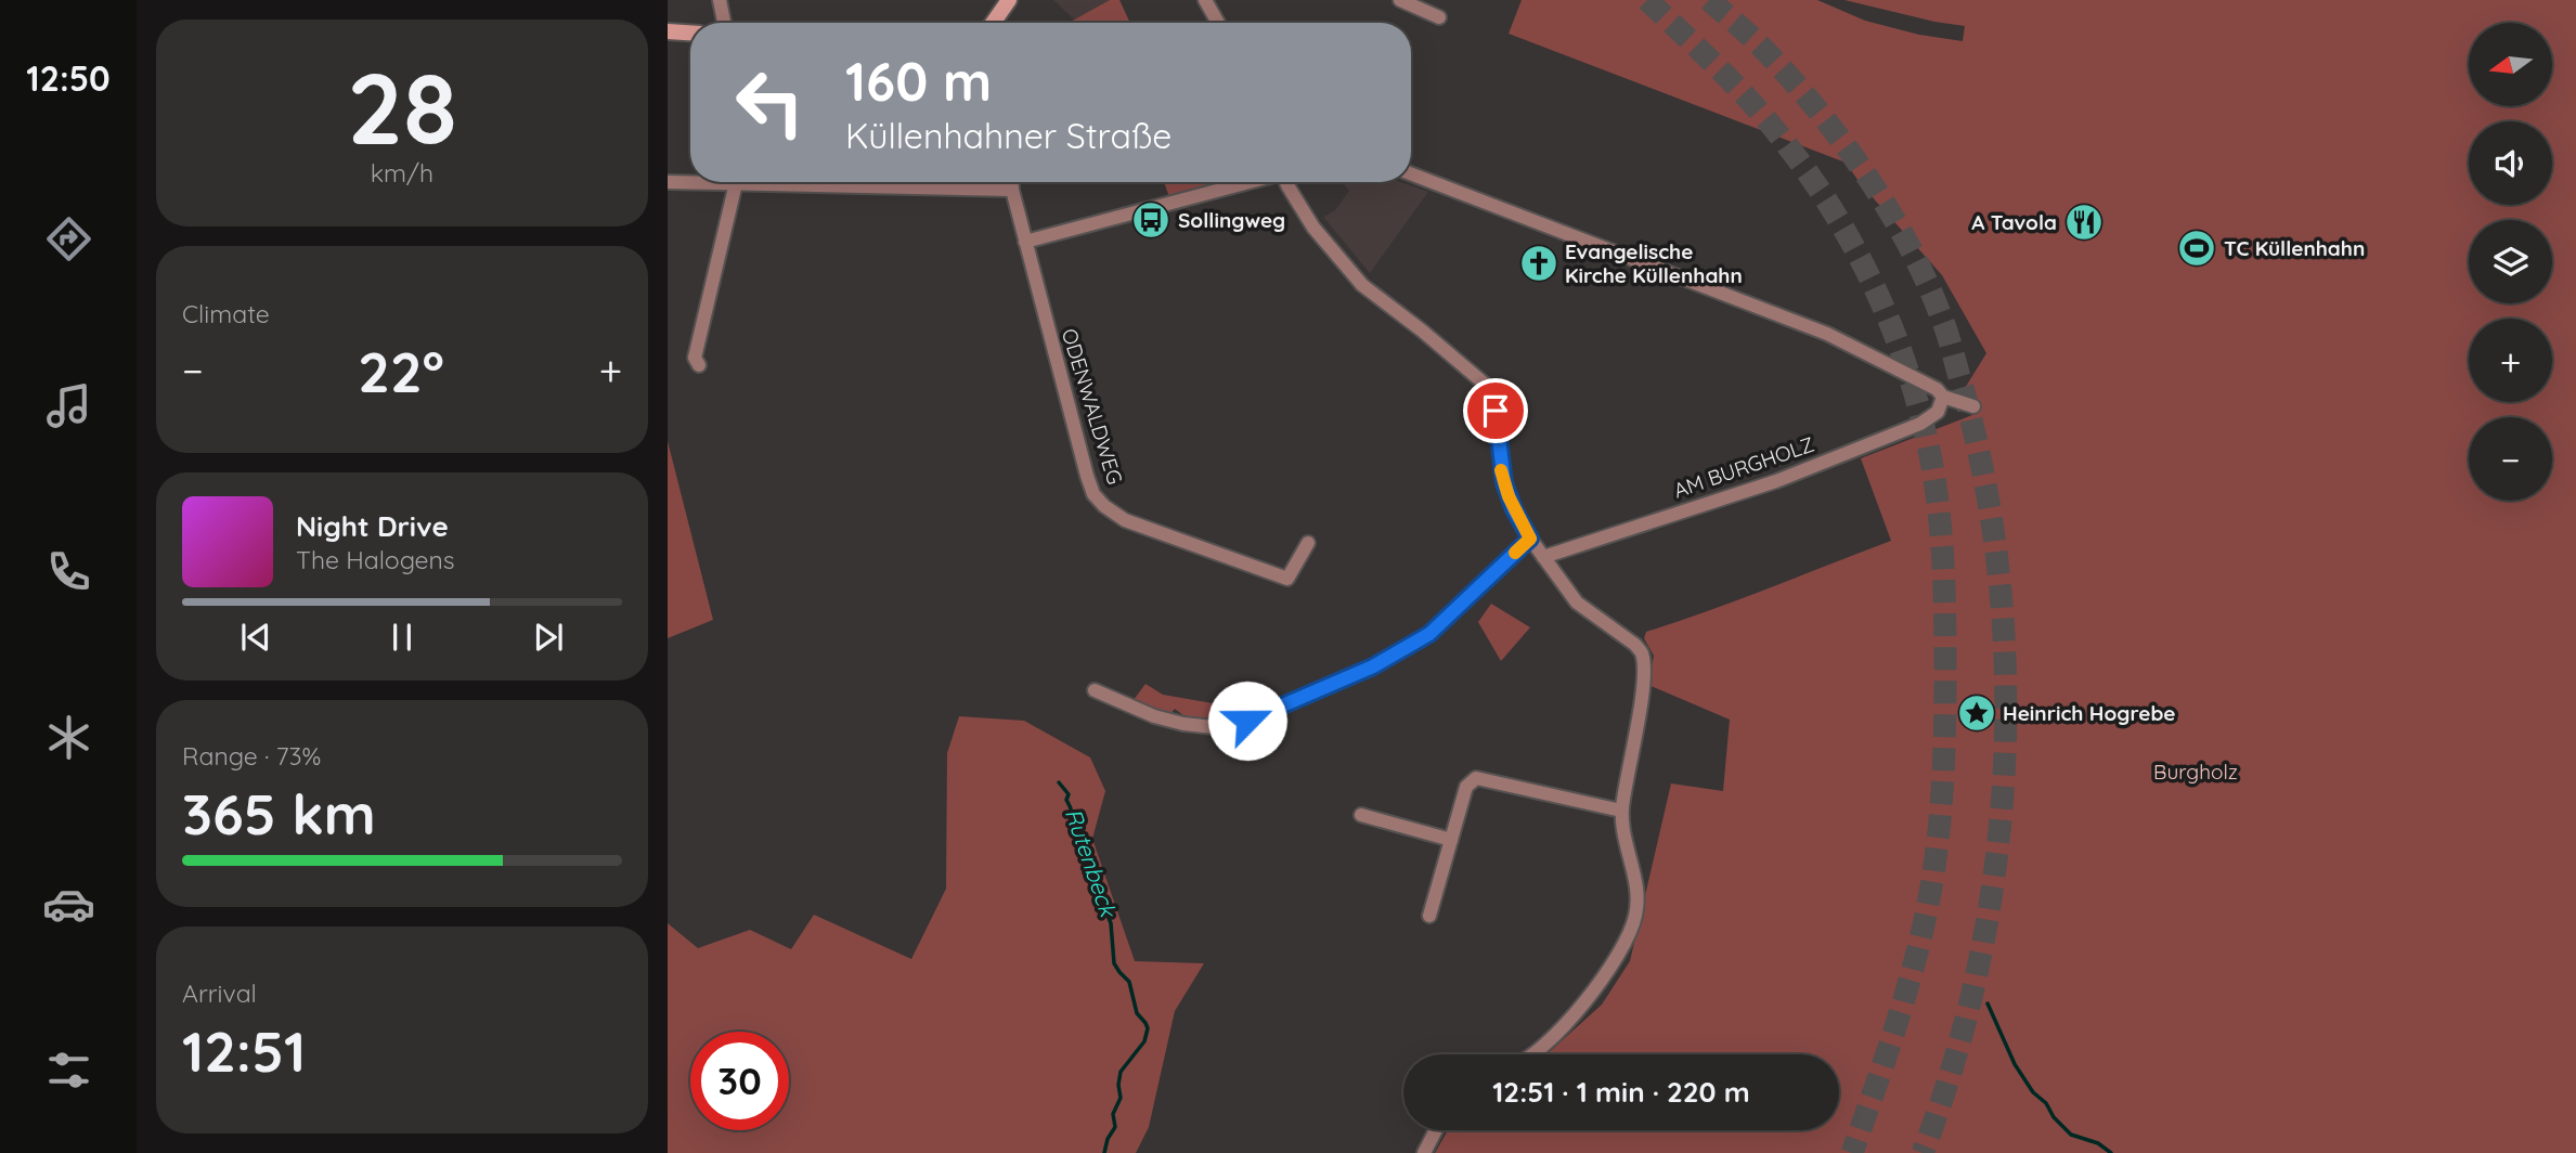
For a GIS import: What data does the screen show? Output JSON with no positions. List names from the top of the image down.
{
  "streets": {
    "street": ["ODENWALDWEG", "AM BURGHOLZ"]
  },
  "water": ["Rutenbeck"],
  "parks": ["Burgholz"],
  "places": {
    "bus stop": ["Sollingweg"],
    "restaurant": ["A Tavola"],
    "sports": ["TC Küllenhahn"],
    "church": ["Evangelische Kirche Küllenhahn"],
    "place": ["Heinrich Hogrebe"]
  },
  "north": "left",
  "page": {
    "tabs": "12:50",
    "tile": [
      ["28", "km/h"],
      "Climate",
      ["Range · 73%", "365 km"],
      ["Arrival", "12:51"]
    ],
    "map_buttons": ["+", "−"],
    "turn": ["160 m", "Küllenhahner Straße"],
    "heat": ["−", "22°", "+"],
    "song": ["Night Drive", "The Halogens"],
    "limit": "30",
    "trip": "12:51 · 1 min · 220 m"
  }
}
